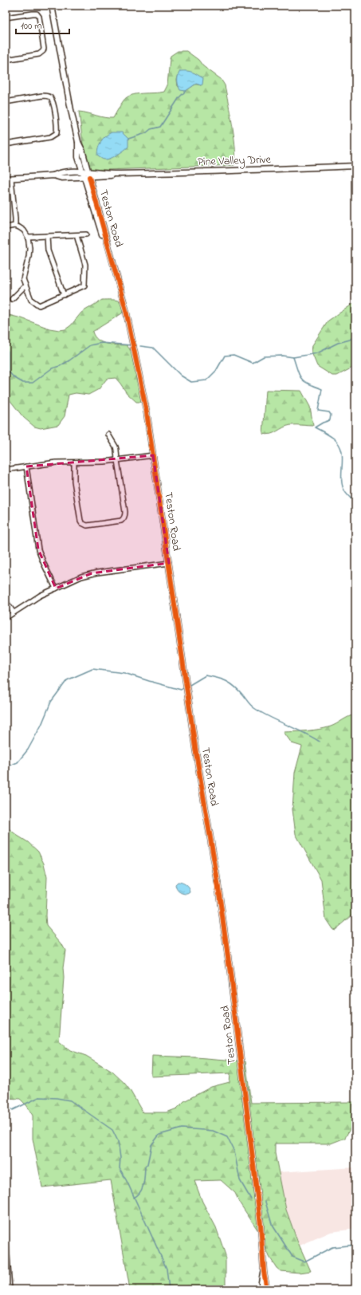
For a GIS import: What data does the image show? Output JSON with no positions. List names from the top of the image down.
{
  "streets": {
    "street": ["Pine Valley Drive", "Teston Road"]
  },
  "crossings": [
    ["Pine Valley Drive", "Teston Road"]
  ],
  "scale_bar": "100 m"
}
